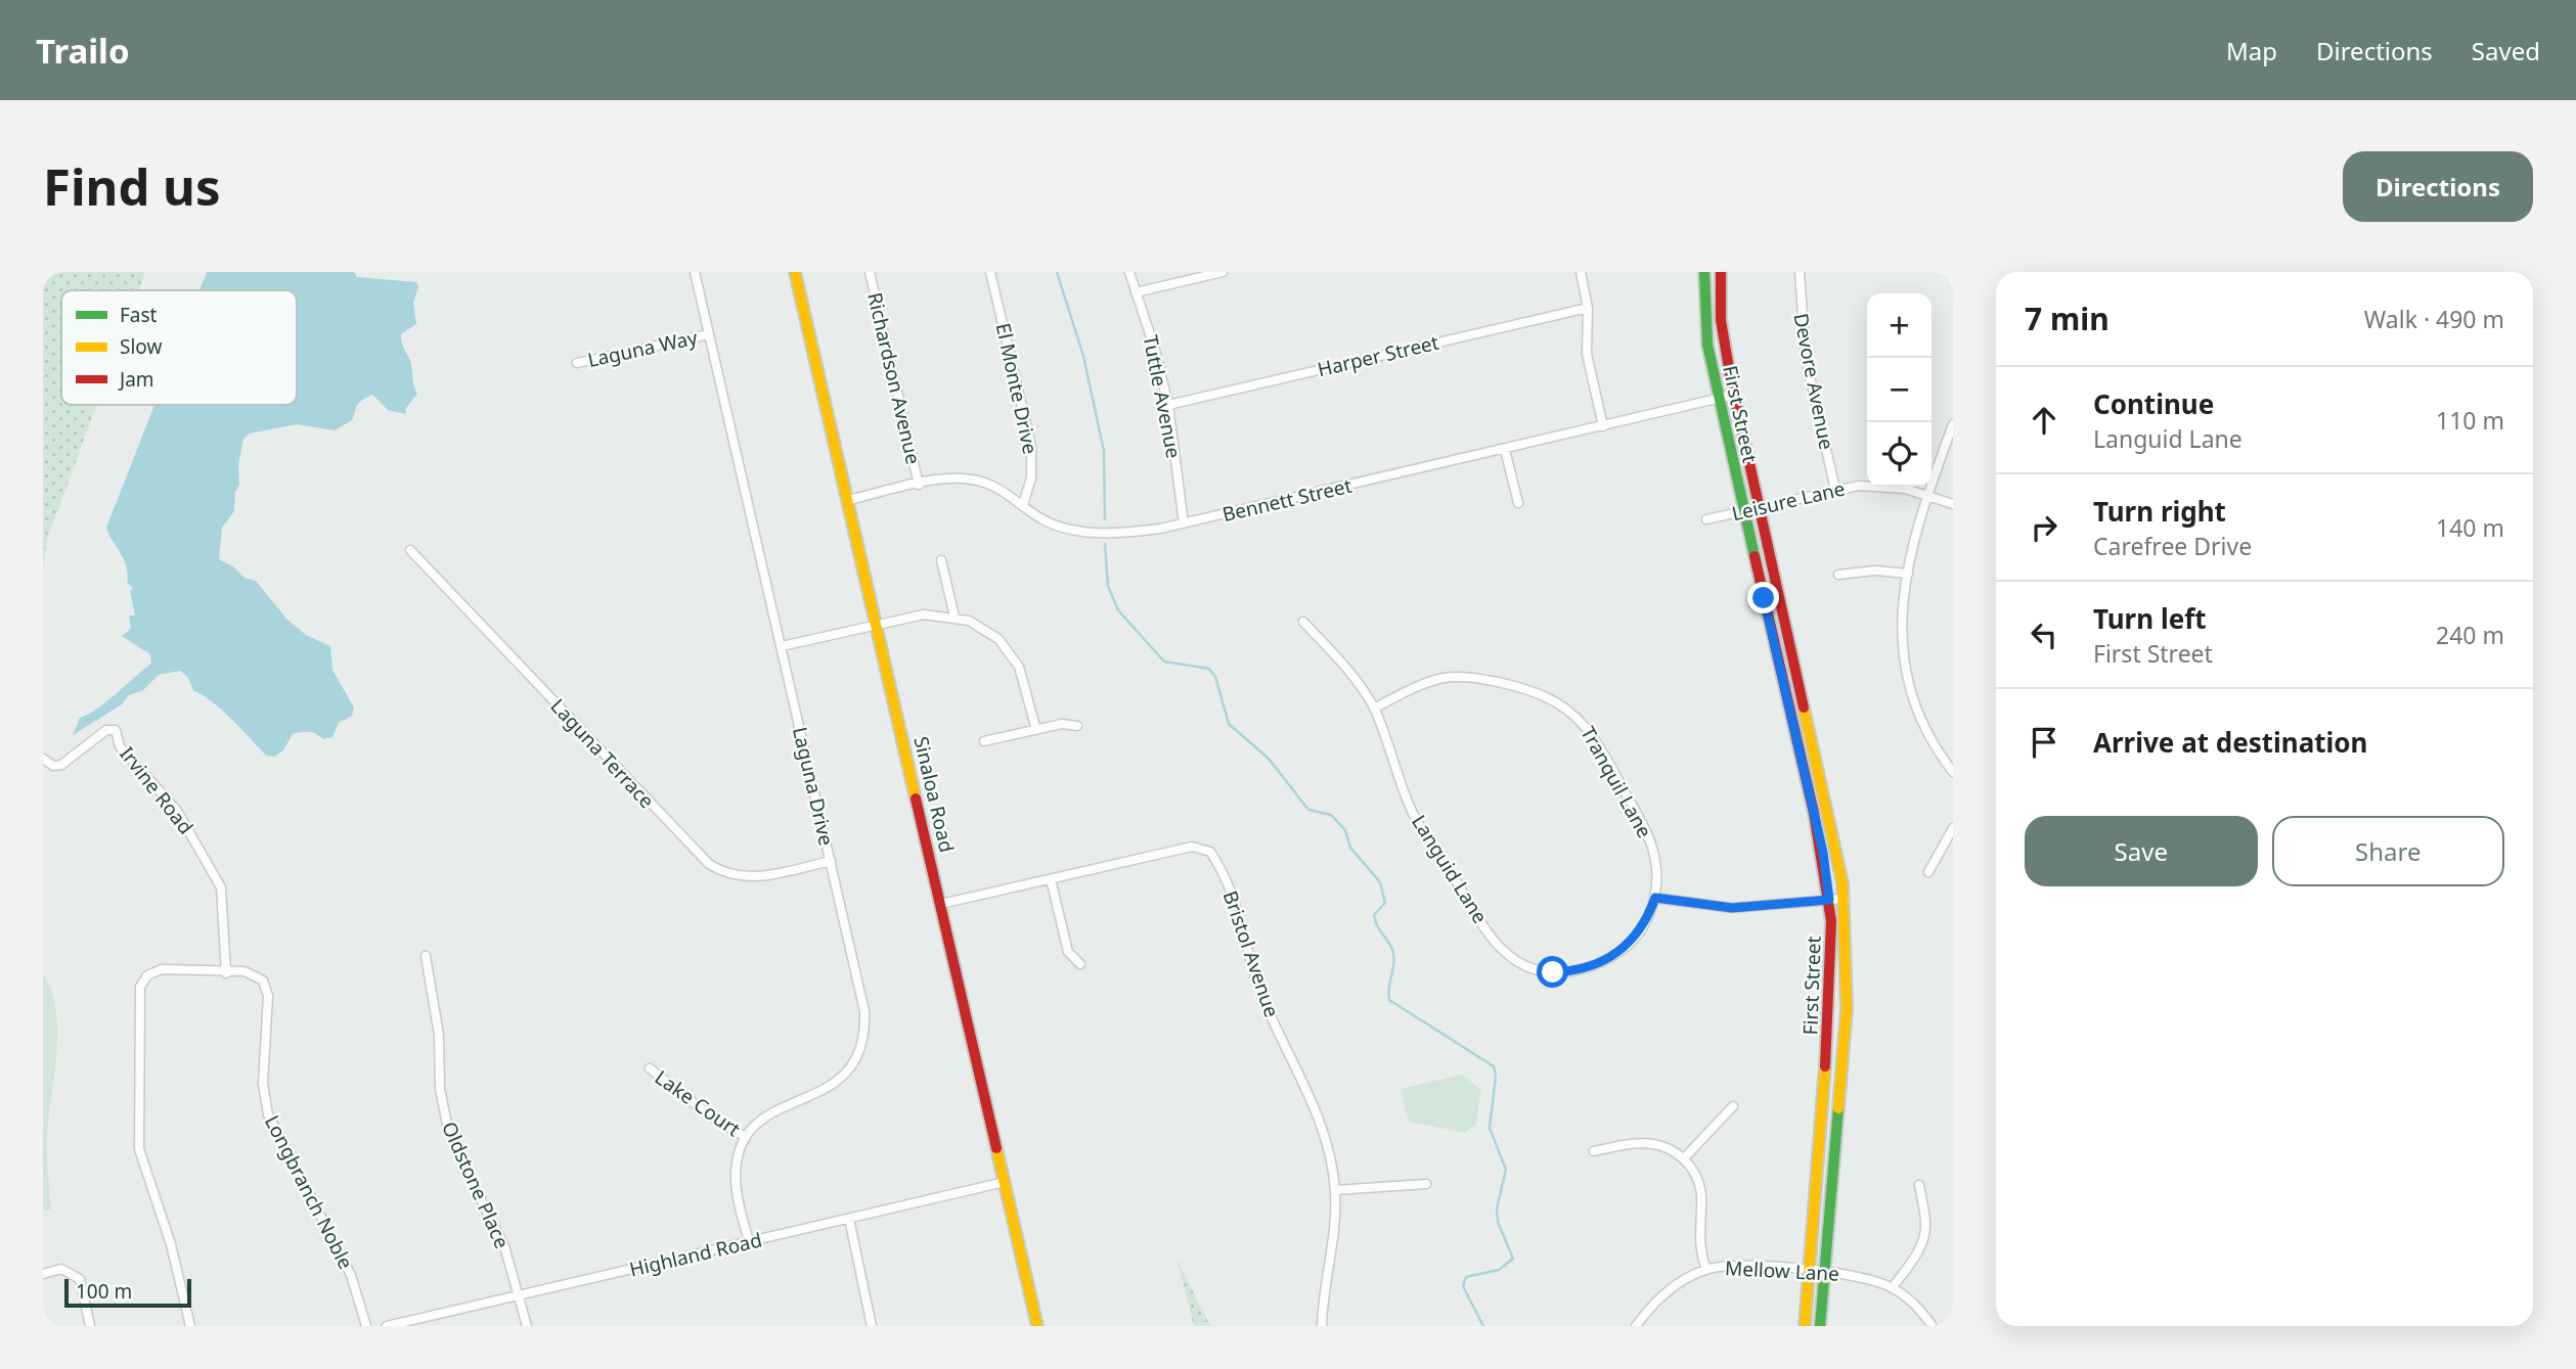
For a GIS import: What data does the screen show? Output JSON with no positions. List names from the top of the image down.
{
  "streets": {
    "main road": ["First Street", "Sinaloa Road"],
    "street": [
      "Laguna Way",
      "Harper Street",
      "Richardson Avenue",
      "Devore Avenue",
      "El Monte Drive",
      "Tuttle Avenue",
      "Bennett Street",
      "Leisure Lane",
      "Laguna Terrace",
      "Tranquil Lane",
      "Laguna Drive",
      "Irvine Road",
      "Languid Lane",
      "Bristol Avenue",
      "Lake Court",
      "Oldstone Place",
      "Longbranch Noble",
      "Highland Road",
      "Mellow Lane"
    ]
  },
  "crossings": [
    ["Laguna Way", "Laguna Drive"],
    ["Harper Street", "Tuttle Avenue"],
    ["Richardson Avenue", "Bennett Street"],
    ["Devore Avenue", "Leisure Lane"],
    ["El Monte Drive", "Bennett Street"],
    ["Tuttle Avenue", "Bennett Street"],
    ["First Street", "Bennett Street"],
    ["First Street", "Leisure Lane"],
    ["First Street", "Mellow Lane"],
    ["Bennett Street", "Sinaloa Road"],
    ["Laguna Terrace", "Laguna Drive"],
    ["Tranquil Lane", "Languid Lane"],
    ["Laguna Drive", "Lake Court"],
    ["Laguna Drive", "Highland Road"],
    ["Irvine Road", "Longbranch Noble"],
    ["Sinaloa Road", "Bristol Avenue"],
    ["Sinaloa Road", "Highland Road"],
    ["Oldstone Place", "Highland Road"]
  ],
  "legend": ["Fast", "Slow", "Jam"],
  "scale_bar": "100 m",
  "page": {
    "header": "Trailo",
    "nav": ["Map", "Directions", "Saved"],
    "buttons": [
      "Directions",
      ["Save", "Share"]
    ],
    "title": "Find us",
    "heading": ["7 min", "Walk · 490 m"],
    "map_buttons": ["+", "−"],
    "list": [
      ["Continue", "Languid Lane", "110 m"],
      ["Turn right", "Carefree Drive", "140 m"],
      ["Turn left", "First Street", "240 m"],
      "Arrive at destination"
    ],
    "scale": "100 m"
  }
}
